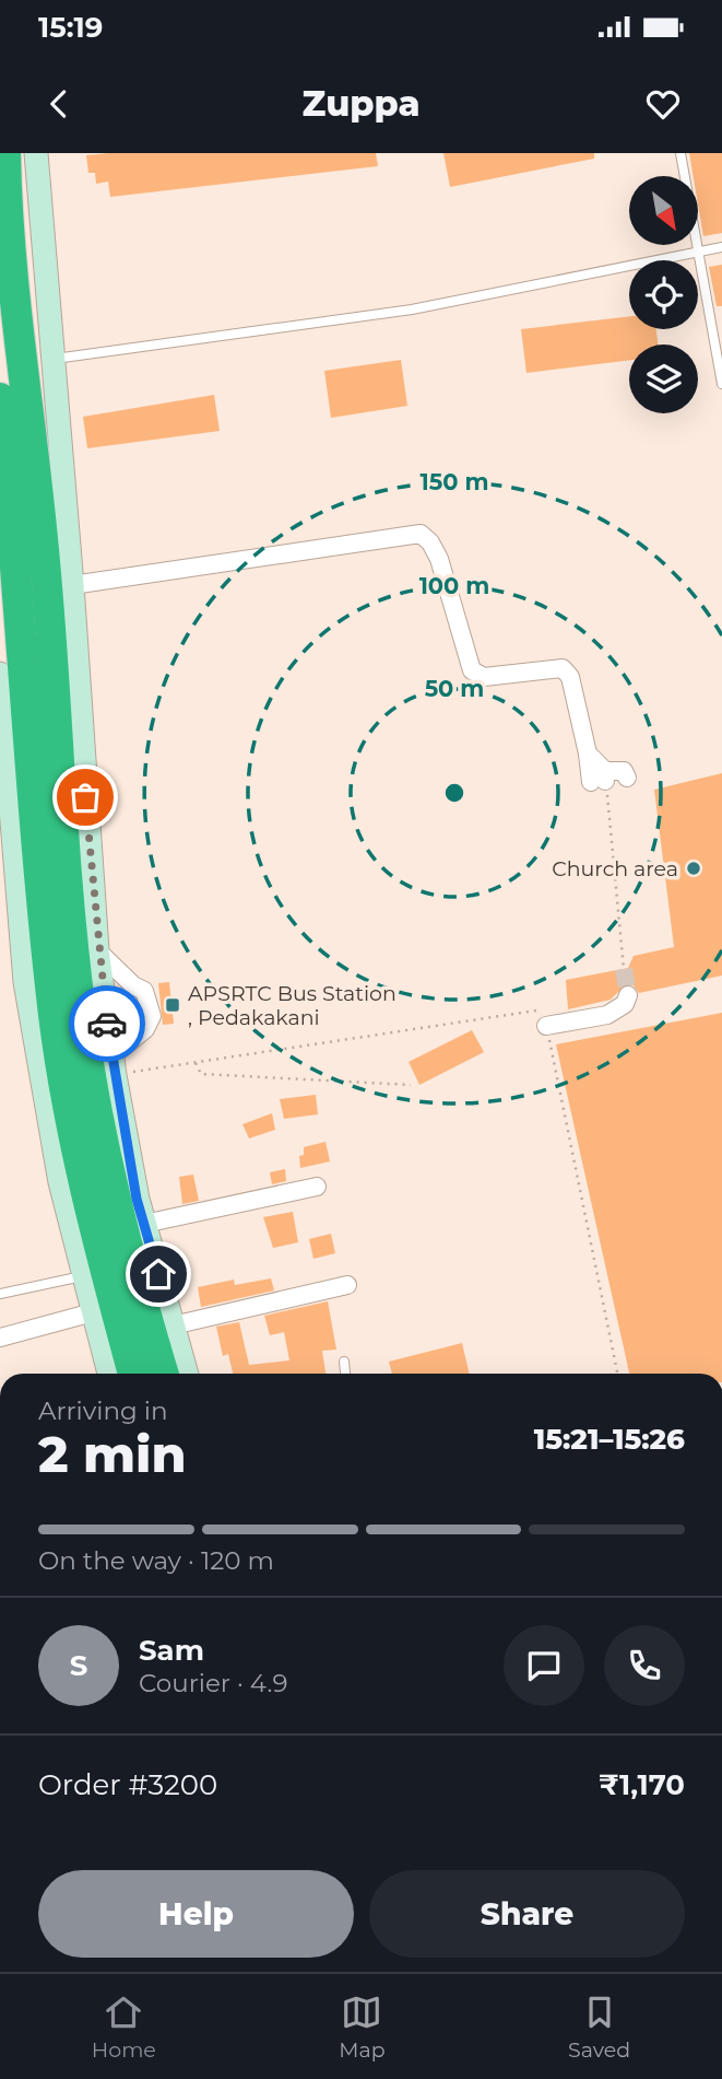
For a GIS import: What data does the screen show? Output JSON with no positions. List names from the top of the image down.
{
  "places": {
    "other": ["Church area"],
    "transit": ["APSRTC Bus Station , Pedakakani"]
  },
  "north": "bottom right",
  "page": {
    "status": "15:19",
    "header": "Zuppa",
    "heading": ["2 min", "Arriving in", "15:21–15:26"],
    "panel": [
      "Sam",
      "Courier · 4.9",
      "Order #3200",
      "₹1,170"
    ],
    "bar": "On the way · 120 m",
    "round": "S",
    "buttons": ["Help", "Share"],
    "tabs": ["Home", "Map", "Saved"]
  },
  "rings": ["150 m", "100 m", "50 m"]
}
